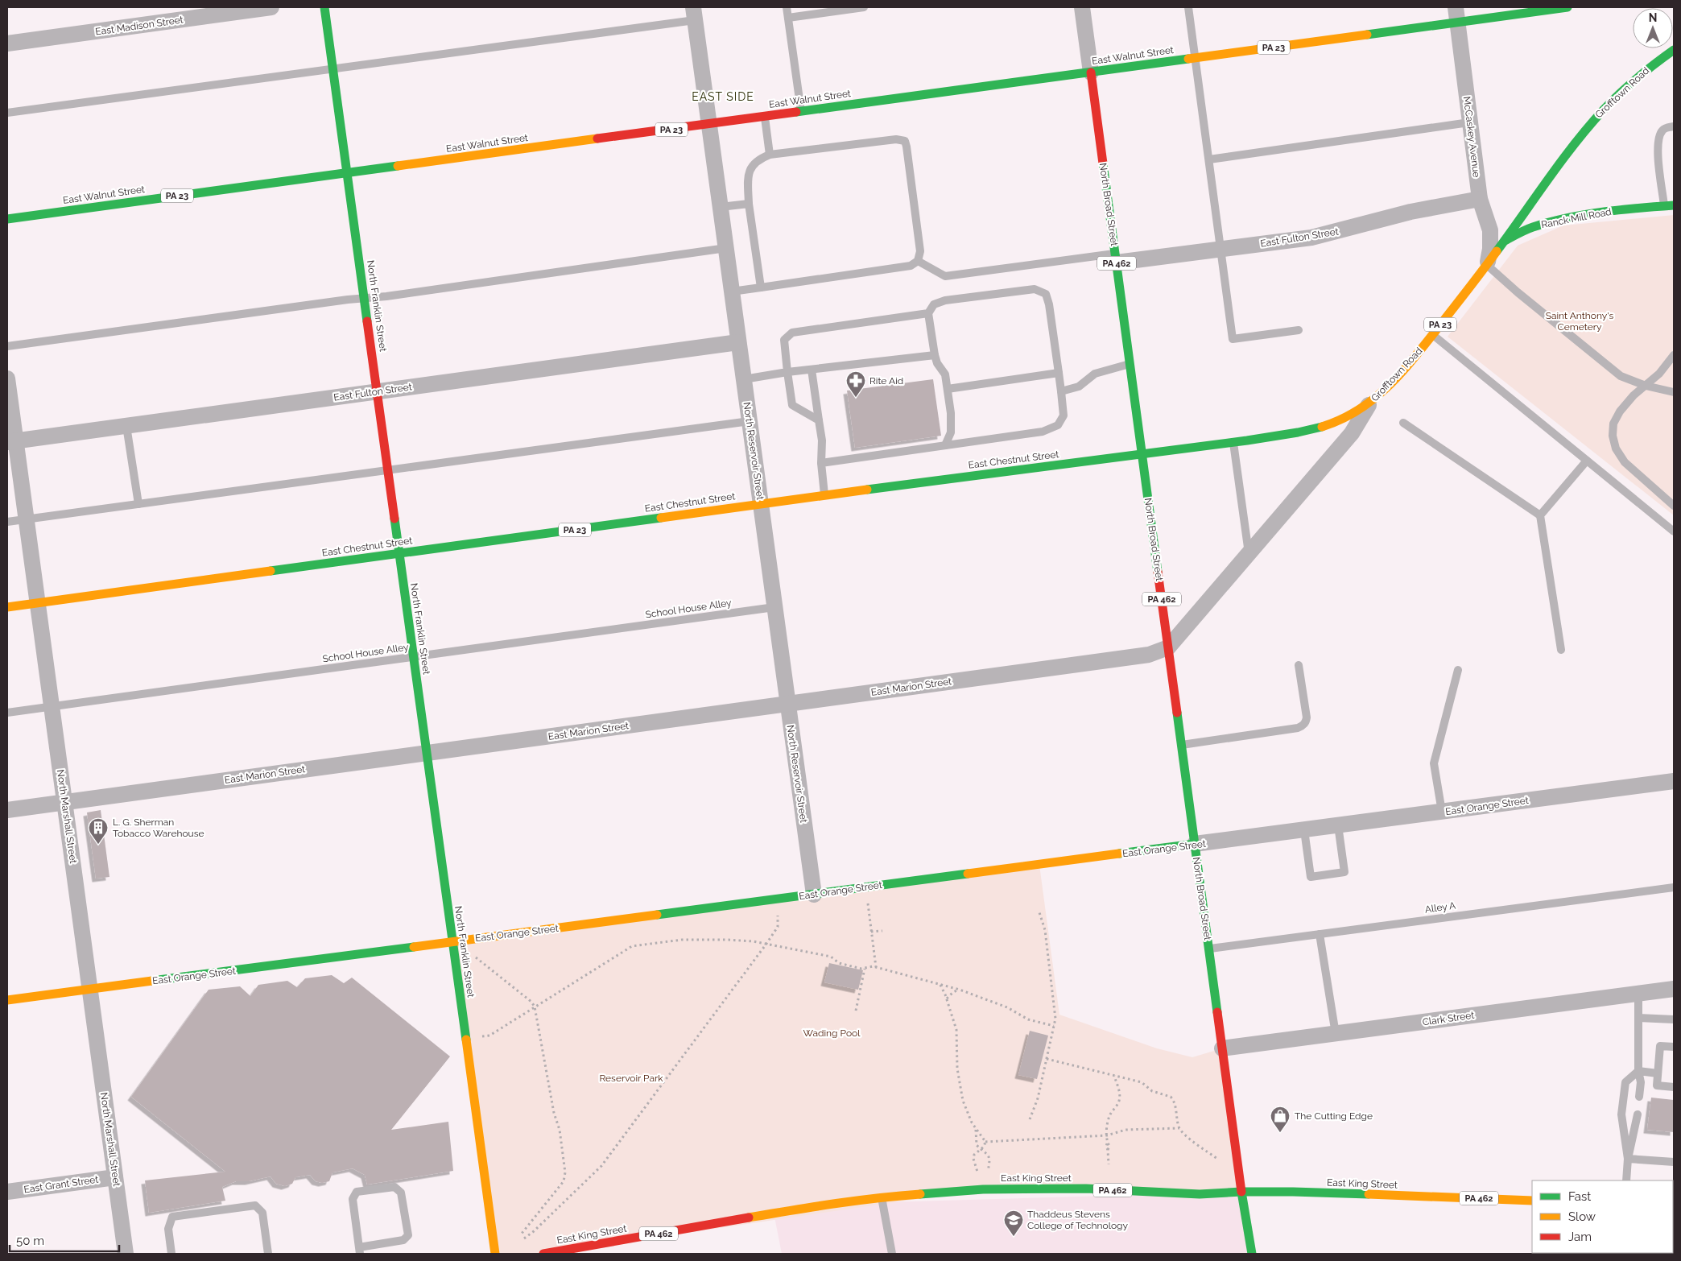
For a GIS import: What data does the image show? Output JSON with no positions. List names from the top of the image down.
{
  "streets": {
    "main road": [
      "PA 23",
      "East Walnut Street",
      "Grofftown Road",
      "North Broad Street",
      "Ranck Mill Road",
      "PA 462",
      "North Franklin Street",
      "East Chestnut Street",
      "East Orange Street",
      "East King Street"
    ],
    "street": [
      "East Madison Street",
      "McCaskey Avenue",
      "East Fulton Street",
      "North Reservoir Street",
      "East Marion Street",
      "North Marshall Street",
      "Clark Street",
      "East Grant Street"
    ],
    "lane": ["School House Alley", "Alley A"]
  },
  "crossings": [
    ["East Walnut Street", "McCaskey Avenue"],
    ["East Walnut Street", "North Broad Street"],
    ["East Walnut Street", "North Franklin Street"],
    ["East Walnut Street", "North Reservoir Street"],
    ["Grofftown Road", "McCaskey Avenue"],
    ["Grofftown Road", "North Broad Street"],
    ["Grofftown Road", "Ranck Mill Road"],
    ["Grofftown Road", "East Chestnut Street"],
    ["Grofftown Road", "East Marion Street"],
    ["McCaskey Avenue", "East Fulton Street"],
    ["North Broad Street", "East Fulton Street"],
    ["North Broad Street", "East Chestnut Street"],
    ["North Broad Street", "East Marion Street"],
    ["North Broad Street", "East Orange Street"],
    ["North Broad Street", "Alley A"],
    ["North Broad Street", "Clark Street"],
    ["North Broad Street", "East King Street"],
    ["East Fulton Street", "North Franklin Street"],
    ["East Fulton Street", "North Reservoir Street"],
    ["East Fulton Street", "North Marshall Street"],
    ["North Franklin Street", "East Chestnut Street"],
    ["North Franklin Street", "School House Alley"],
    ["North Franklin Street", "East Marion Street"],
    ["North Franklin Street", "East Orange Street"],
    ["North Reservoir Street", "East Chestnut Street"],
    ["North Reservoir Street", "School House Alley"],
    ["North Reservoir Street", "East Marion Street"],
    ["North Reservoir Street", "East Orange Street"],
    ["East Chestnut Street", "North Marshall Street"],
    ["School House Alley", "North Marshall Street"],
    ["East Marion Street", "North Marshall Street"],
    ["East Orange Street", "North Marshall Street"],
    ["North Marshall Street", "East Grant Street"]
  ],
  "districts": ["EAST SIDE"],
  "parks": ["Saint Anthony's Cemetery", "Wading Pool", "Reservoir Park"],
  "places": {
    "pharmacy": ["Rite Aid"],
    "building": ["L. G. Sherman Tobacco Warehouse"],
    "shop": ["The Cutting Edge"],
    "school or university": ["Thaddeus Stevens College of Technology"]
  },
  "legend": ["Fast", "Slow", "Jam"],
  "scale_bar": "50 m",
  "north": "top"
}
